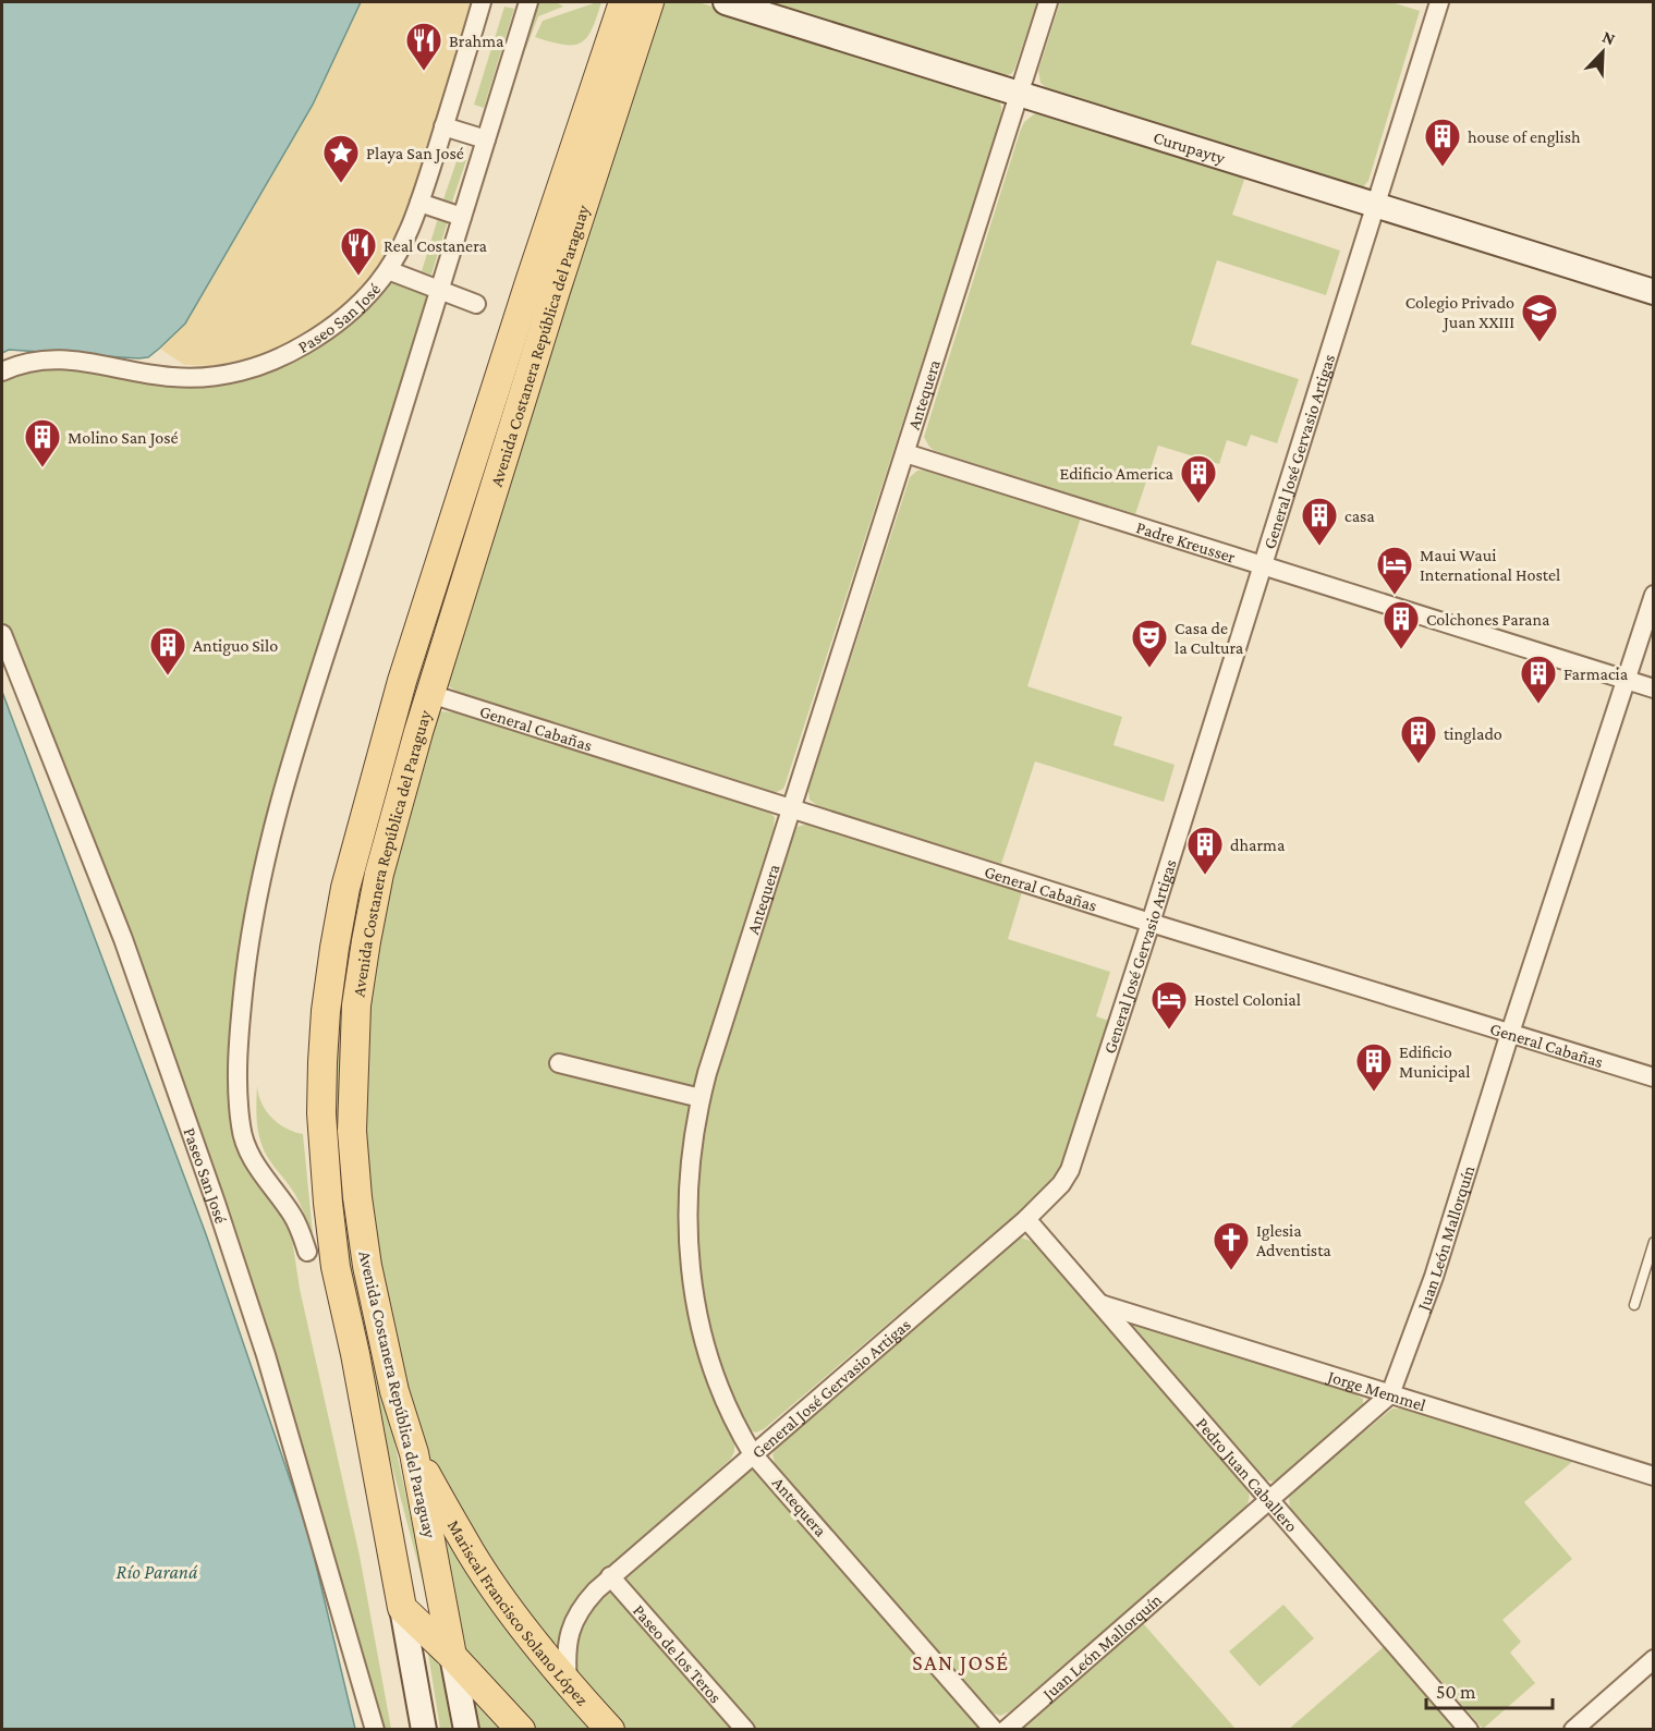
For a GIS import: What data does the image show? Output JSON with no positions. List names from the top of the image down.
{
  "streets": {
    "main road": ["Avenida Costanera República del Paraguay", "Mariscal Francisco Solano López"],
    "street": [
      "Curupayty",
      "Paseo San José",
      "Antequera",
      "General José Gervasio Artigas",
      "Padre Kreusser",
      "General Cabañas",
      "Juan León Mallorquín",
      "Jorge Memmel",
      "Pedro Juan Caballero",
      "Paseo de los Teros"
    ]
  },
  "crossings": [
    ["Curupayty", "Antequera"],
    ["Curupayty", "General José Gervasio Artigas"],
    ["Avenida Costanera República del Paraguay", "General Cabañas"],
    ["Avenida Costanera República del Paraguay", "Mariscal Francisco Solano López"],
    ["Antequera", "General José Gervasio Artigas"],
    ["Antequera", "Padre Kreusser"],
    ["Antequera", "General Cabañas"],
    ["General José Gervasio Artigas", "Padre Kreusser"],
    ["General José Gervasio Artigas", "General Cabañas"],
    ["General José Gervasio Artigas", "Pedro Juan Caballero"],
    ["General José Gervasio Artigas", "Mariscal Francisco Solano López"],
    ["General José Gervasio Artigas", "Paseo de los Teros"],
    ["Padre Kreusser", "Juan León Mallorquín"],
    ["General Cabañas", "Juan León Mallorquín"],
    ["Juan León Mallorquín", "Jorge Memmel"],
    ["Juan León Mallorquín", "Pedro Juan Caballero"],
    ["Jorge Memmel", "Pedro Juan Caballero"]
  ],
  "districts": ["SAN JOSÉ"],
  "water": ["Río Paraná"],
  "places": {
    "restaurant": ["Brahma", "Real Costanera"],
    "building": [
      "house of english",
      "Molino San José",
      "Edificio America",
      "casa",
      "Colchones Parana",
      "Antiguo Silo",
      "Farmacia",
      "tinglado",
      "dharma",
      "Edificio Municipal"
    ],
    "place": ["Playa San José"],
    "school or university": ["Colegio Privado Juan XXIII"],
    "hotel": ["Maui Waui International Hostel", "Hostel Colonial"],
    "theatre": ["Casa de la Cultura"],
    "church": ["Iglesia Adventista"]
  },
  "scale_bar": "50 m",
  "north": "top right"
}
